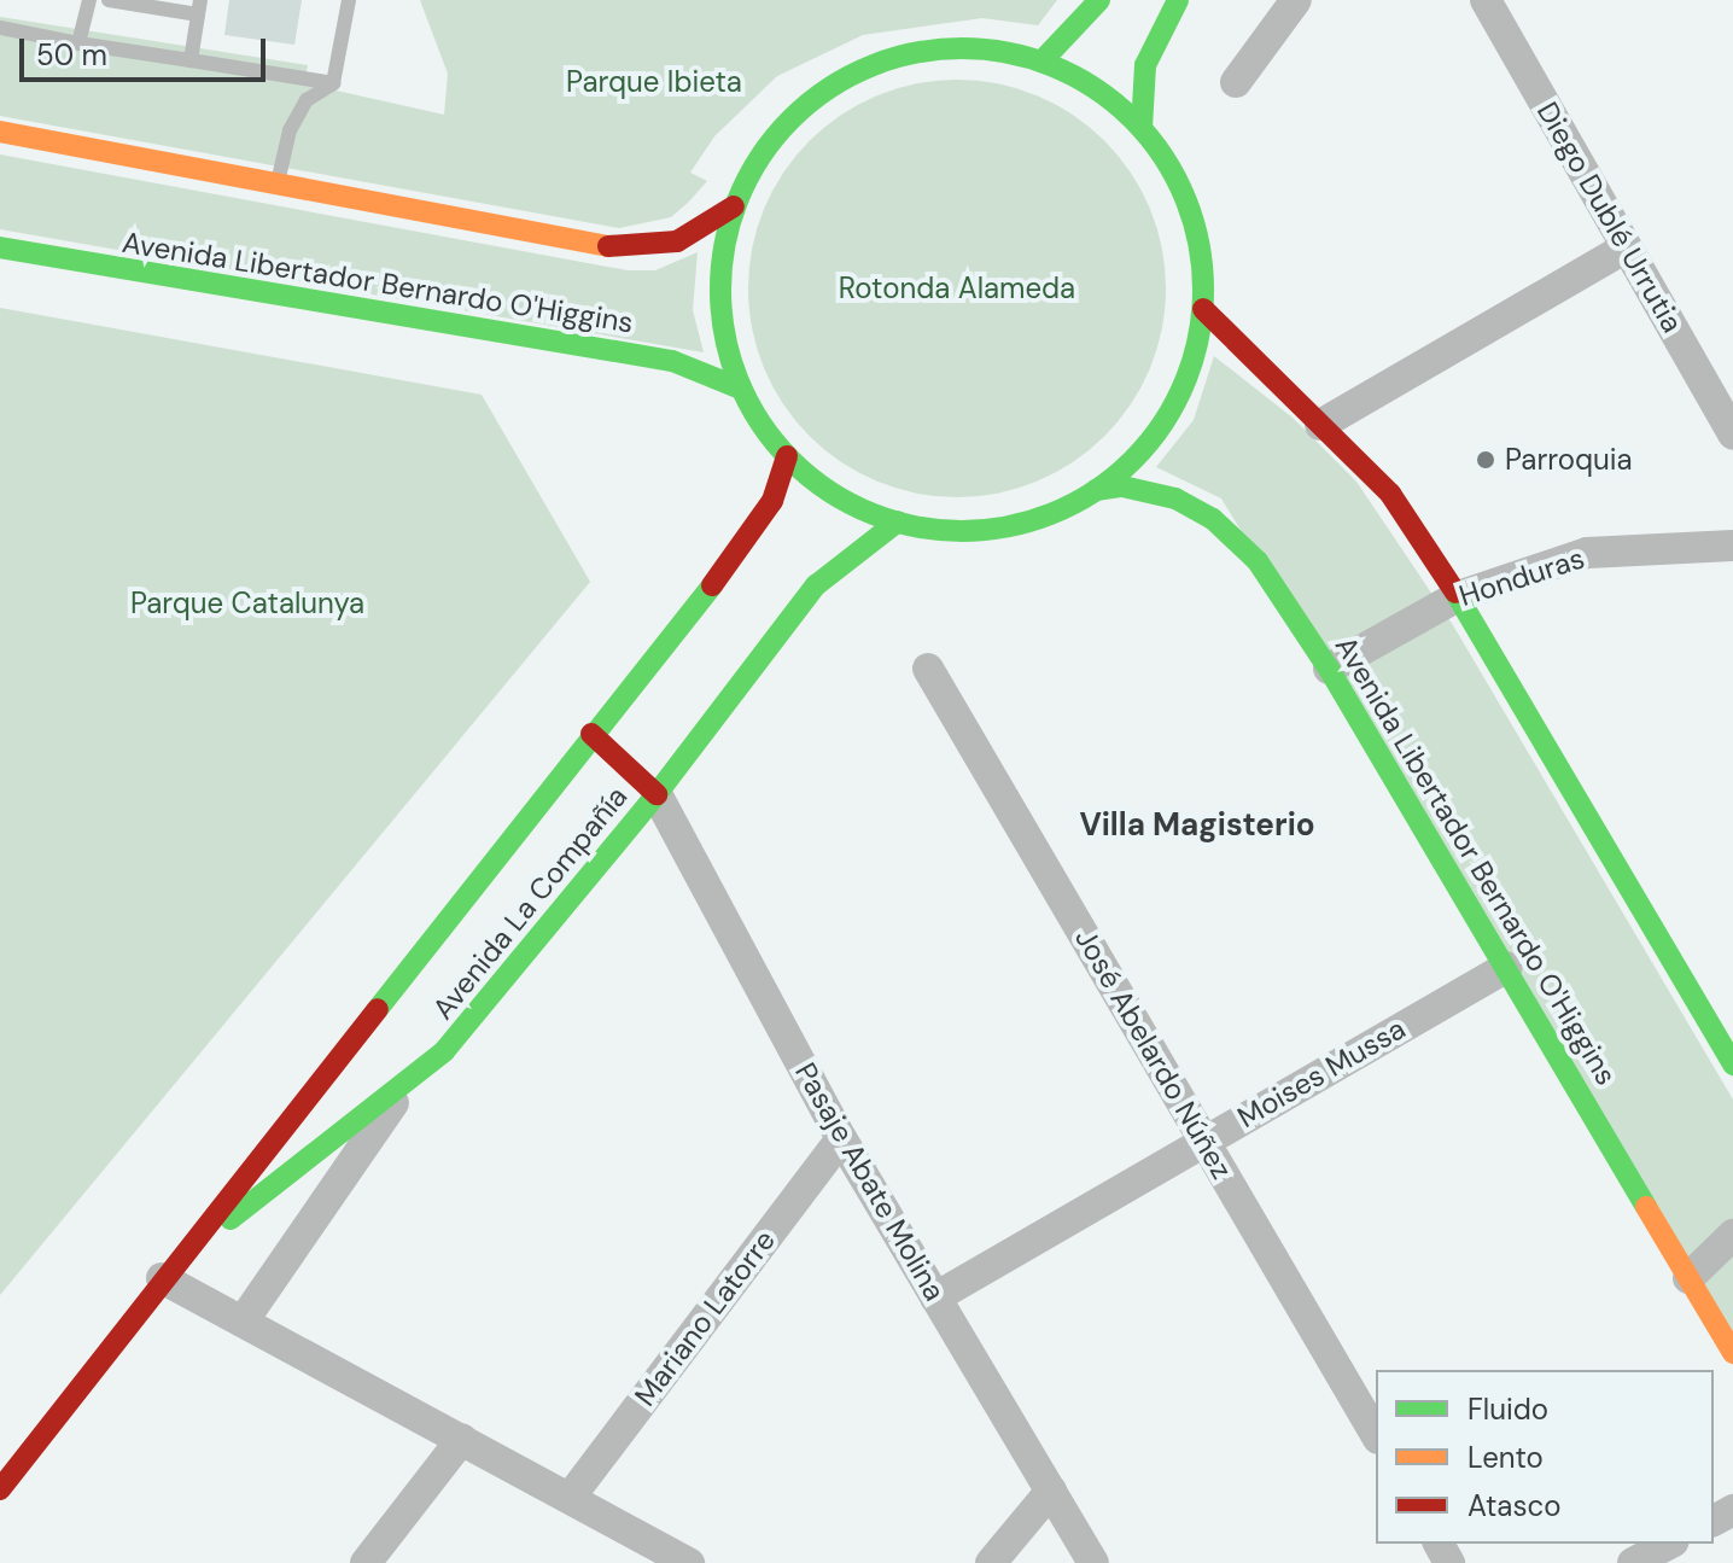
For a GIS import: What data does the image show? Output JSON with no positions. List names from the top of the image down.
{
  "streets": {
    "main road": ["Avenida Libertador Bernardo O'Higgins", "Avenida La Compañía"],
    "street": [
      "Diego Dublé Urrutia",
      "Honduras",
      "José Abelardo Núñez",
      "Moises Mussa",
      "Pasaje Abate Molina",
      "Mariano Latorre"
    ]
  },
  "crossings": [
    ["Avenida Libertador Bernardo O'Higgins", "Honduras"],
    ["Avenida Libertador Bernardo O'Higgins", "Moises Mussa"],
    ["Avenida La Compañía", "Pasaje Abate Molina"],
    ["José Abelardo Núñez", "Moises Mussa"],
    ["Moises Mussa", "Pasaje Abate Molina"],
    ["Pasaje Abate Molina", "Mariano Latorre"]
  ],
  "districts": ["Villa Magisterio"],
  "parks": ["Parque Ibieta", "Rotonda Alameda", "Parque Catalunya"],
  "places": ["Parroquia"],
  "legend": ["Fluido", "Lento", "Atasco"],
  "scale_bar": "50 m"
}
